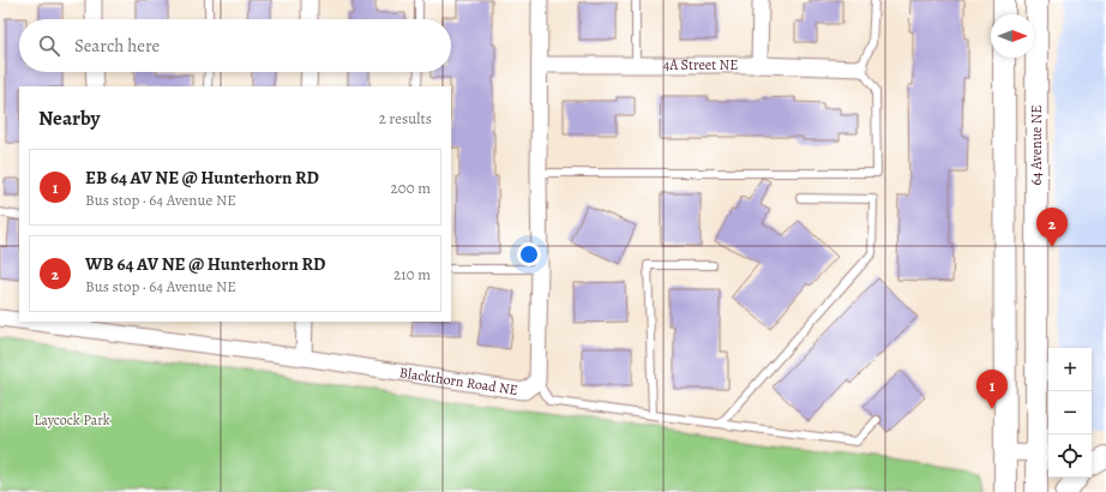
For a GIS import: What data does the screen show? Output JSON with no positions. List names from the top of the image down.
{
  "streets": {
    "main road": ["64 Avenue NE"],
    "street": ["4A Street NE", "Blackthorn Road NE"]
  },
  "crossings": [
    ["4A Street NE", "Blackthorn Road NE"]
  ],
  "parks": ["Laycock Park"],
  "north": "right",
  "page": {
    "search": "Search here",
    "heading": ["Nearby", "2 results"],
    "list": [
      {
        "mark": "1",
        "name": "EB 64 AV NE @ Hunterhorn RD",
        "note": "Bus stop · 64 Avenue NE",
        "value": "200 m"
      },
      {
        "mark": "2",
        "name": "WB 64 AV NE @ Hunterhorn RD",
        "note": "Bus stop · 64 Avenue NE",
        "value": "210 m"
      }
    ],
    "pins": ["2", "1"],
    "map_buttons": ["+", "−"]
  }
}
